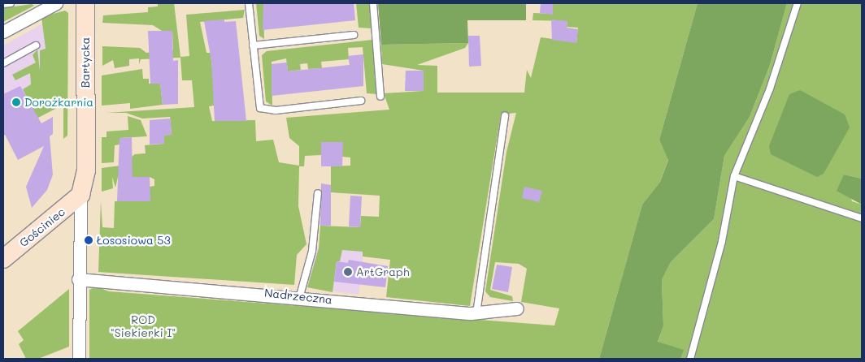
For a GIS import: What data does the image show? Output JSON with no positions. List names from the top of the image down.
{
  "streets": {
    "street": ["Bartycka", "Gościniec", "Nadrzeczna"]
  },
  "crossings": [
    ["Bartycka", "Gościniec"]
  ],
  "parks": ["ROD \"Siekierki I\""],
  "places": ["Dorożkarnia", "Łososiowa 53", "ArtGraph"]
}
